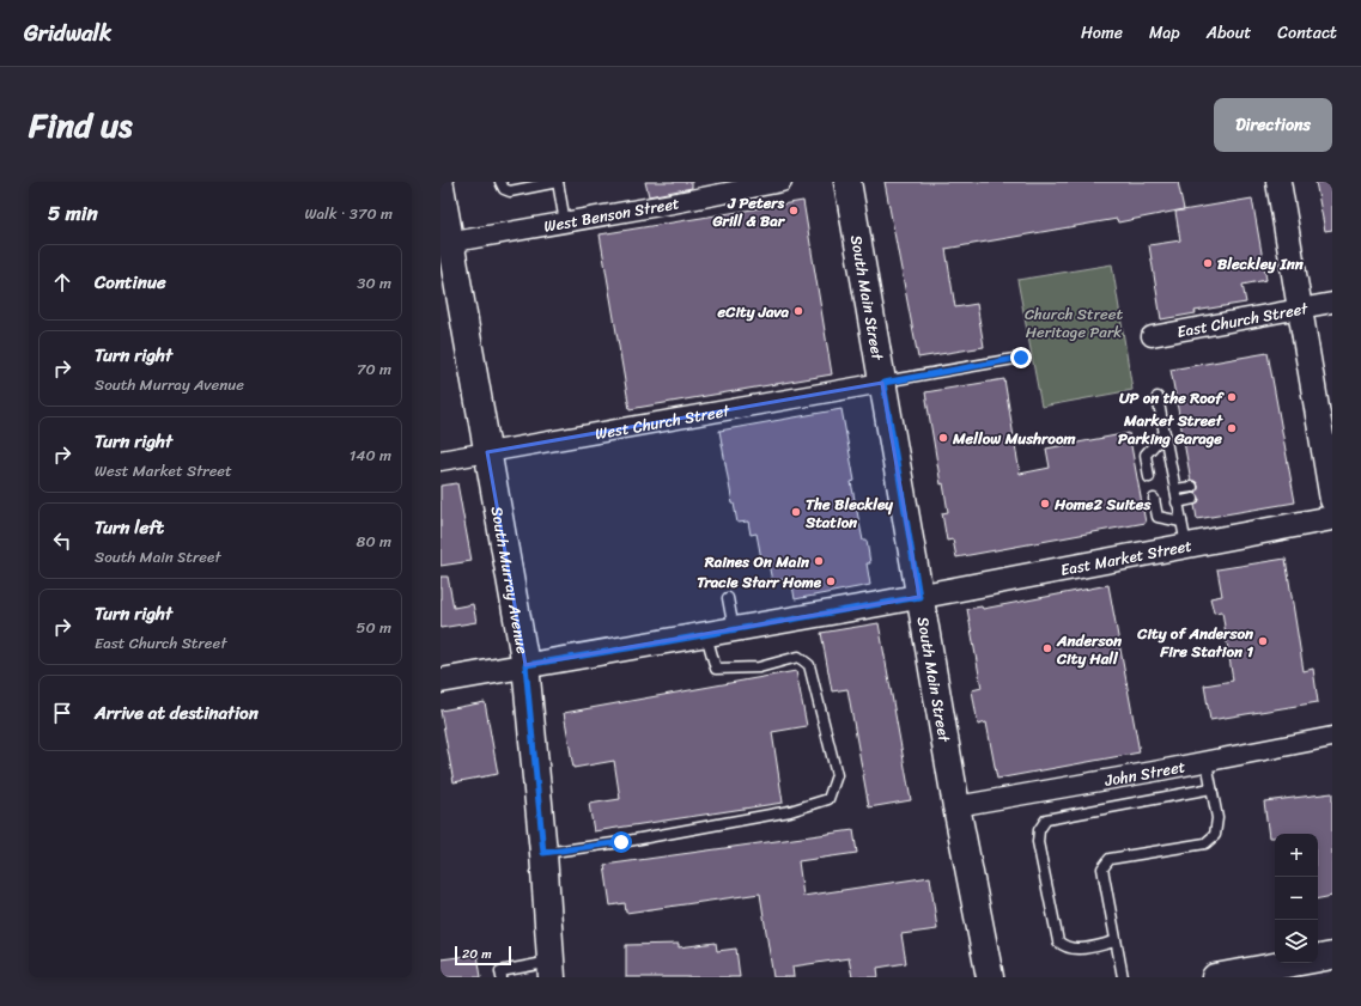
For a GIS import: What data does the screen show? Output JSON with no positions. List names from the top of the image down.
{
  "streets": {
    "main road": ["South Main Street", "South Murray Avenue"],
    "street": [
      "West Benson Street",
      "East Church Street",
      "West Church Street",
      "East Market Street",
      "John Street"
    ]
  },
  "crossings": [
    ["West Benson Street", "South Murray Avenue"],
    ["South Main Street", "West Church Street"],
    ["South Main Street", "East Market Street"],
    ["South Main Street", "John Street"],
    ["West Church Street", "South Murray Avenue"],
    ["East Market Street", "South Murray Avenue"]
  ],
  "parks": ["Church Street Heritage Park"],
  "places": [
    "J Peters Grill & Bar",
    "Bleckley Inn",
    "eCity Java",
    "UP on the Roof",
    "Market Street Parking Garage",
    "Mellow Mushroom",
    "Home2 Suites",
    "The Bleckley Station",
    "Raines On Main",
    "Tracie Starr Home",
    "City of Anderson Fire Station 1",
    "Anderson City Hall"
  ],
  "scale_bar": "20 m",
  "page": {
    "header": "Gridwalk",
    "nav": [
      "Home",
      "Map",
      "About",
      "Contact"
    ],
    "title": "Find us",
    "buttons": "Directions",
    "heading": ["5 min", "Walk · 370 m"],
    "list": [
      ["Continue", "30 m"],
      ["Turn right", "South Murray Avenue", "70 m"],
      ["Turn right", "West Market Street", "140 m"],
      ["Turn left", "South Main Street", "80 m"],
      ["Turn right", "East Church Street", "50 m"],
      "Arrive at destination"
    ],
    "map_buttons": ["+", "−"],
    "scale": "20 m"
  }
}
